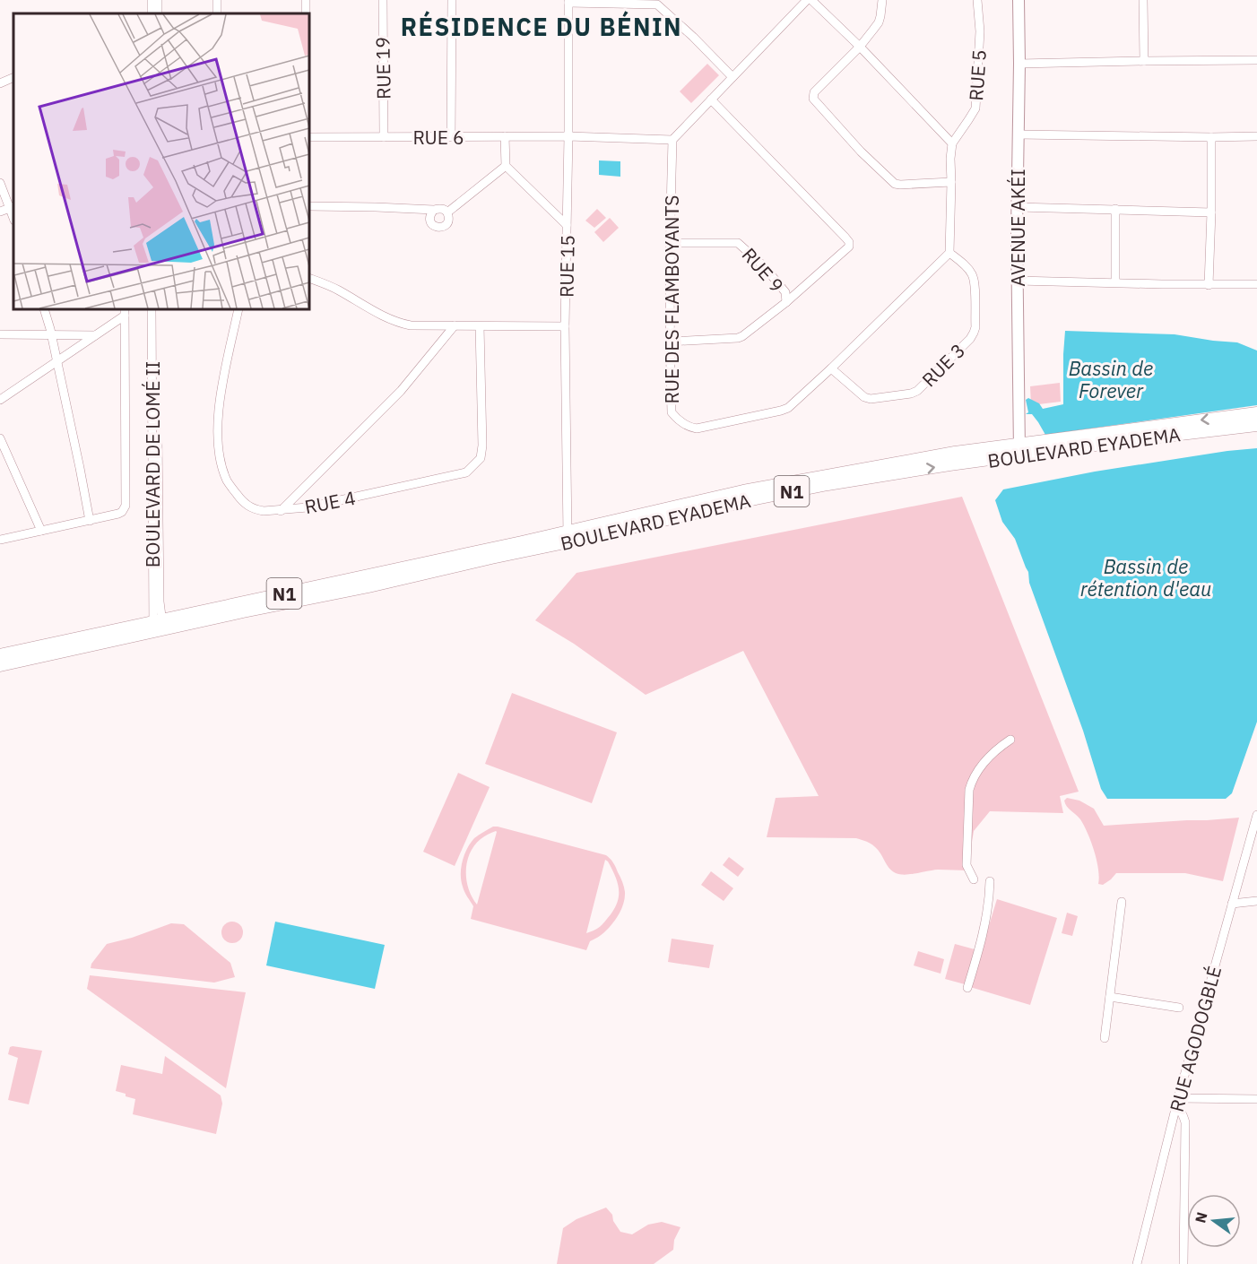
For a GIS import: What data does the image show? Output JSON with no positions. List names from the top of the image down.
{
  "streets": {
    "highway": ["BOULEVARD EYADEMA", "N1"],
    "main road": ["AVENUE AKÉI"],
    "street": [
      "RUE 19",
      "RUE 5",
      "RUE 6",
      "RUE 15",
      "RUE 9",
      "RUE DES FLAMBOYANTS",
      "RUE 3",
      "BOULEVARD DE LOMÉ II",
      "RUE 4",
      "RUE AGODOGBLÉ"
    ]
  },
  "crossings": [
    ["RUE 19", "RUE 6"],
    ["RUE 6", "RUE 15"],
    ["RUE 6", "RUE DES FLAMBOYANTS"],
    ["AVENUE AKÉI", "BOULEVARD EYADEMA"],
    ["AVENUE AKÉI", "N1"],
    ["RUE 15", "BOULEVARD EYADEMA"],
    ["RUE 9", "RUE DES FLAMBOYANTS"],
    ["RUE DES FLAMBOYANTS", "RUE 3"],
    ["BOULEVARD EYADEMA", "BOULEVARD DE LOMÉ II"],
    ["BOULEVARD EYADEMA", "N1"],
    ["BOULEVARD DE LOMÉ II", "N1"]
  ],
  "districts": ["RÉSIDENCE DU BÉNIN"],
  "water": ["Bassin de Forever", "Bassin de rétention d'eau"],
  "north": "left"
}
